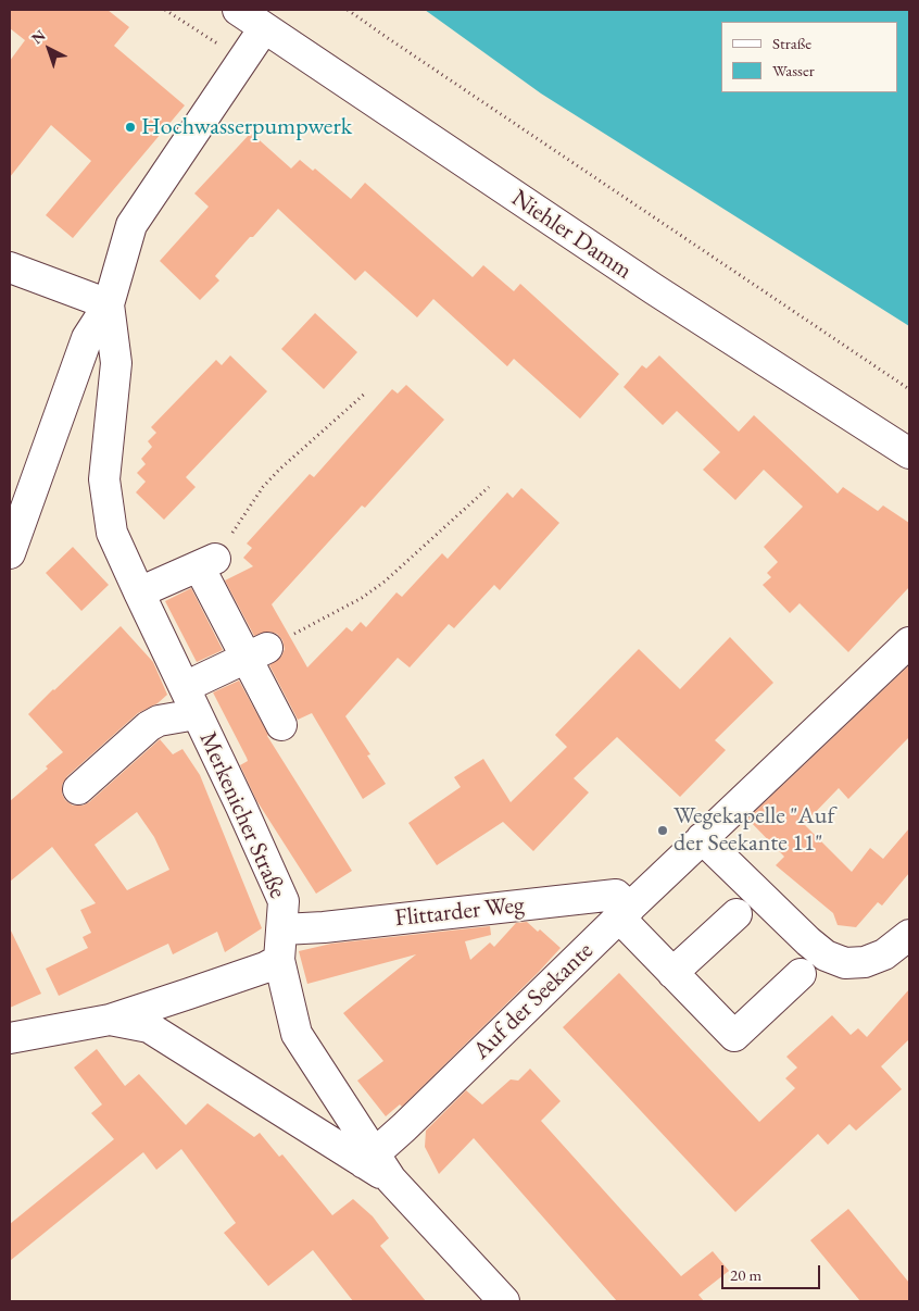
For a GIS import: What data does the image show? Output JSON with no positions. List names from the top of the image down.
{
  "streets": {
    "street": [
      "Niehler Damm",
      "Merkenicher Straße",
      "Flittarder Weg",
      "Auf der Seekante"
    ]
  },
  "crossings": [
    ["Niehler Damm", "Merkenicher Straße"],
    ["Merkenicher Straße", "Flittarder Weg"],
    ["Merkenicher Straße", "Auf der Seekante"],
    ["Flittarder Weg", "Auf der Seekante"]
  ],
  "places": ["Hochwasserpumpwerk", "Wegekapelle \"Auf der Seekante 11\""],
  "legend": ["Straße", "Wasser"],
  "scale_bar": "20 m",
  "north": "top left"
}
